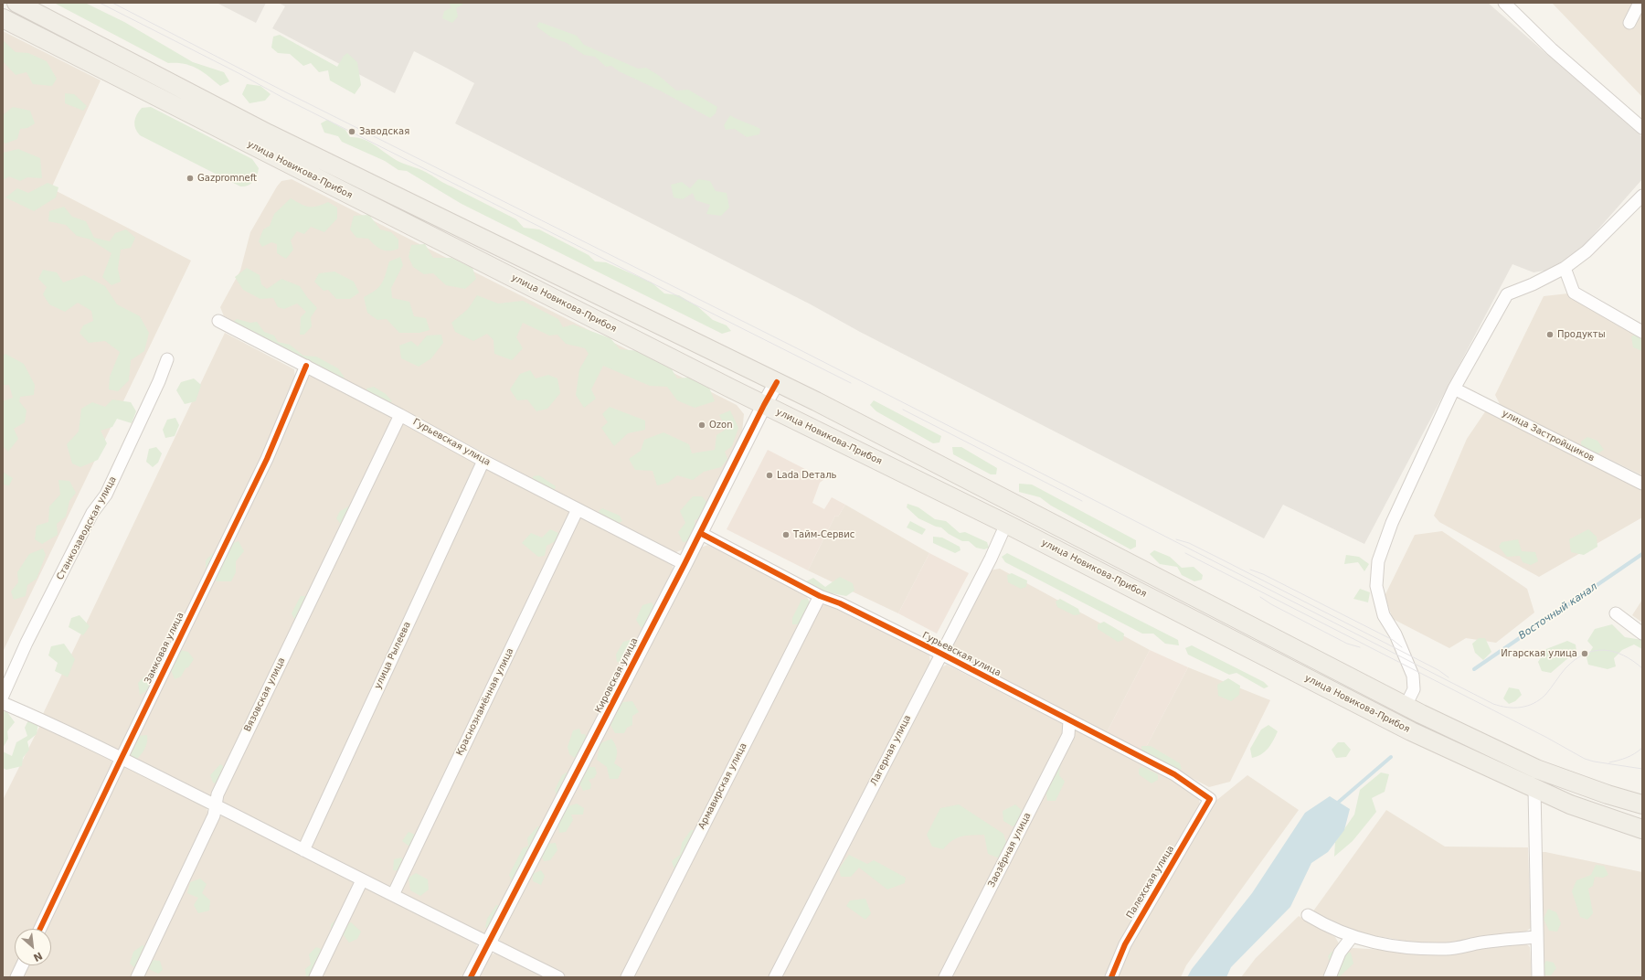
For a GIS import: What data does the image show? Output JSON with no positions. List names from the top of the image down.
{
  "streets": {
    "main road": ["улица Новикова-Прибоя"],
    "street": [
      "улица Застройщиков",
      "Гурьевская улица",
      "Станкозаводская улица",
      "Замковая улица",
      "улица Рылеева",
      "Кировская улица",
      "Вязовская улица",
      "Краснознамённая улица",
      "Лагерная улица",
      "Армавирская улица",
      "Заозёрная улица",
      "Палехская улица"
    ]
  },
  "crossings": [
    ["улица Новикова-Прибоя", "Кировская улица"],
    ["улица Новикова-Прибоя", "Лагерная улица"],
    ["Гурьевская улица", "Замковая улица"],
    ["Гурьевская улица", "улица Рылеева"],
    ["Гурьевская улица", "Кировская улица"],
    ["Гурьевская улица", "Вязовская улица"],
    ["Гурьевская улица", "Краснознамённая улица"],
    ["Гурьевская улица", "Лагерная улица"],
    ["Гурьевская улица", "Армавирская улица"],
    ["Гурьевская улица", "Заозёрная улица"],
    ["Гурьевская улица", "Палехская улица"]
  ],
  "water": ["Восточный канал"],
  "places": [
    "Заводская",
    "Gazpromneft",
    "Продукты",
    "Ozon",
    "Lada Dеталь",
    "Тайм-Сервис",
    "Игарская улица"
  ],
  "north": "bottom right"
}
